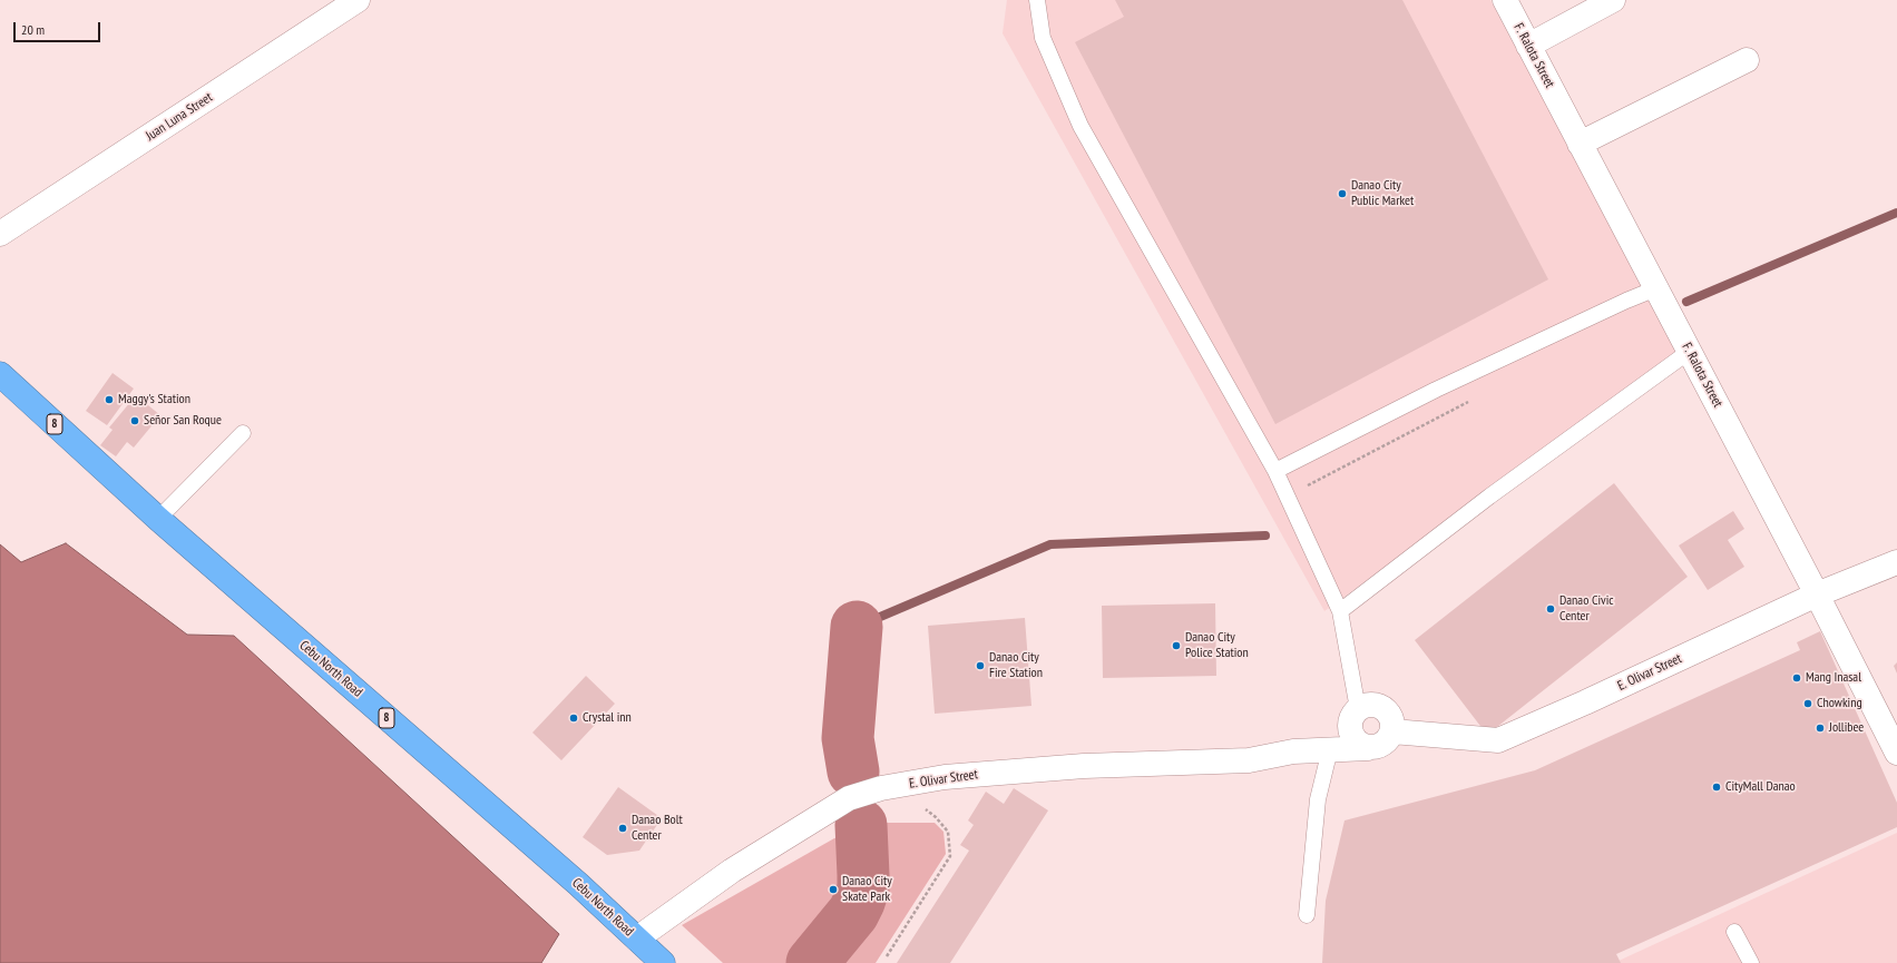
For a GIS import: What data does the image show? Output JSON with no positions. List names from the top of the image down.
{
  "streets": {
    "highway": ["8", "Cebu North Road"],
    "street": ["F. Ralota Street", "Juan Luna Street", "E. Olivar Street"]
  },
  "crossings": [
    ["F. Ralota Street", "E. Olivar Street"],
    ["Cebu North Road", "E. Olivar Street"]
  ],
  "places": [
    "Danao City Public Market",
    "Maggy's Station",
    "Señor San Roque",
    "Danao Civic Center",
    "Danao City Police Station",
    "Danao City Fire Station",
    "Mang Inasal",
    "Chowking",
    "Crystal inn",
    "Jollibee",
    "CityMall Danao",
    "Danao Bolt Center",
    "Danao City Skate Park"
  ],
  "scale_bar": "20 m"
}
